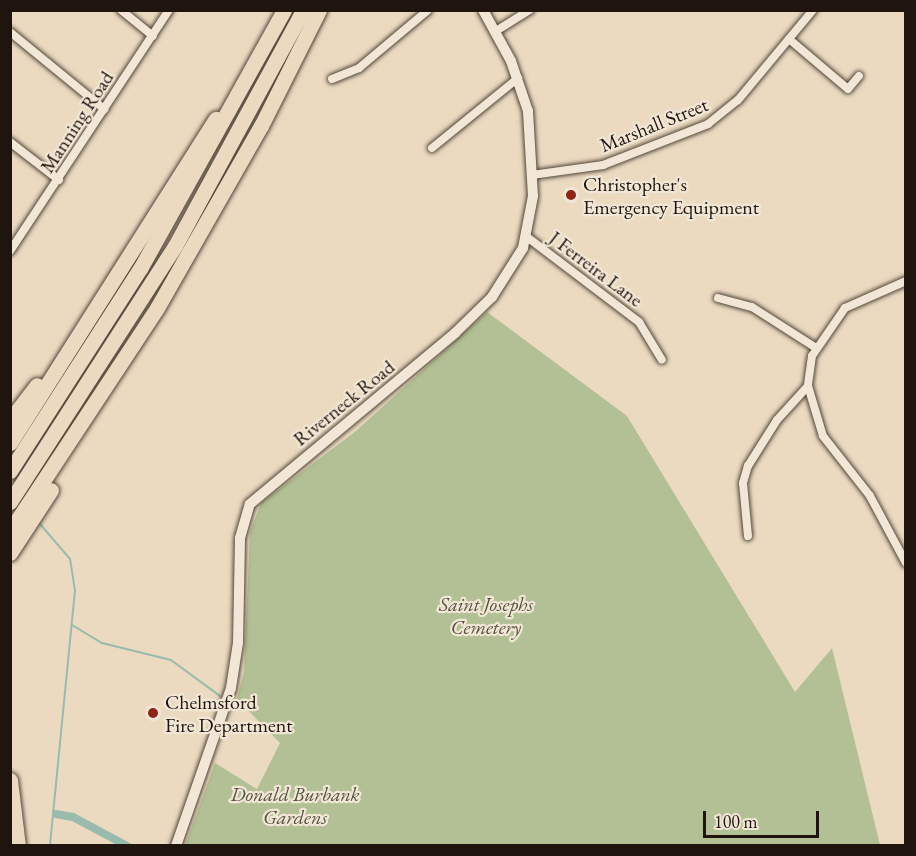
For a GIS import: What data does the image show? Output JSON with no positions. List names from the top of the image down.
{
  "streets": {
    "main road": ["Riverneck Road"],
    "street": ["Manning Road", "Marshall Street", "J Ferreira Lane"]
  },
  "crossings": [
    ["Marshall Street", "Riverneck Road"],
    ["J Ferreira Lane", "Riverneck Road"]
  ],
  "parks": ["Saint Josephs Cemetery", "Donald Burbank Gardens"],
  "places": ["Christopher's Emergency Equipment", "Chelmsford Fire Department"],
  "scale_bar": "100 m"
}
